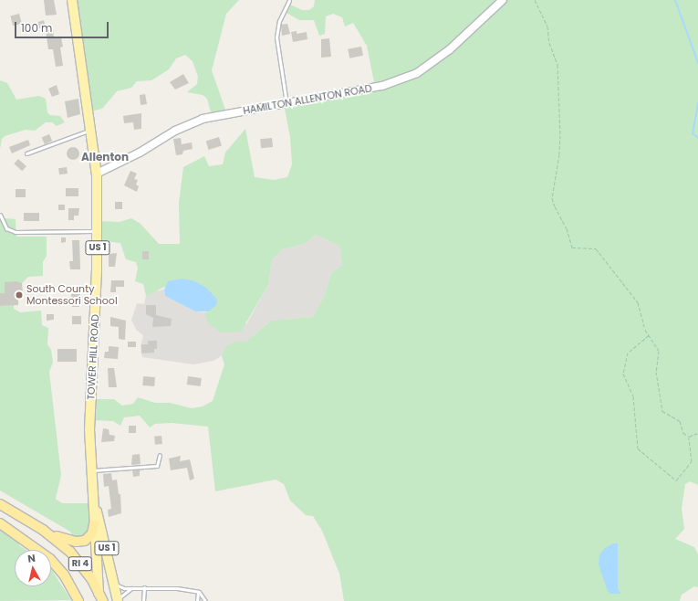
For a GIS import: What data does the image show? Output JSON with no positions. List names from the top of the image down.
{
  "streets": {
    "highway": ["RI 4"],
    "main road": ["US 1", "TOWER HILL ROAD"],
    "street": ["HAMILTON ALLENTON ROAD"]
  },
  "crossings": [
    ["HAMILTON ALLENTON ROAD", "TOWER HILL ROAD"],
    ["TOWER HILL ROAD", "RI 4"]
  ],
  "districts": ["Allenton"],
  "places": ["South County Montessori School"],
  "scale_bar": "100 m",
  "north": "top"
}
